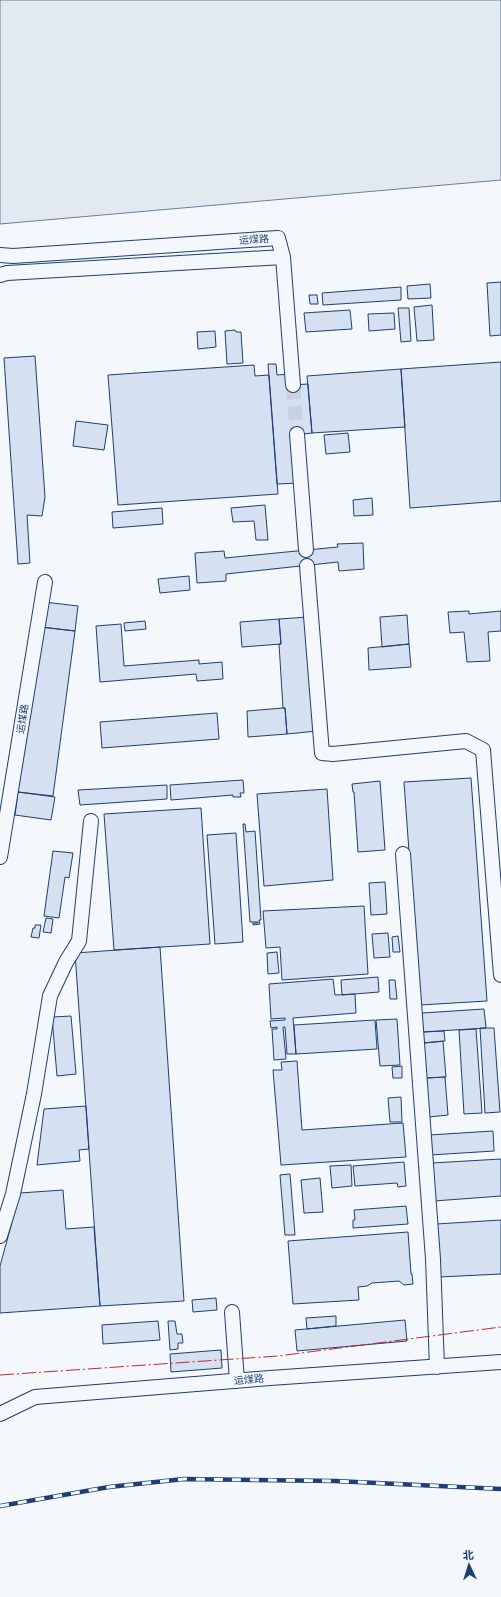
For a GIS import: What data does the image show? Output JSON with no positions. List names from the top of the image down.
{
  "streets": {
    "street": ["运煤路"]
  },
  "north": "top"
}
